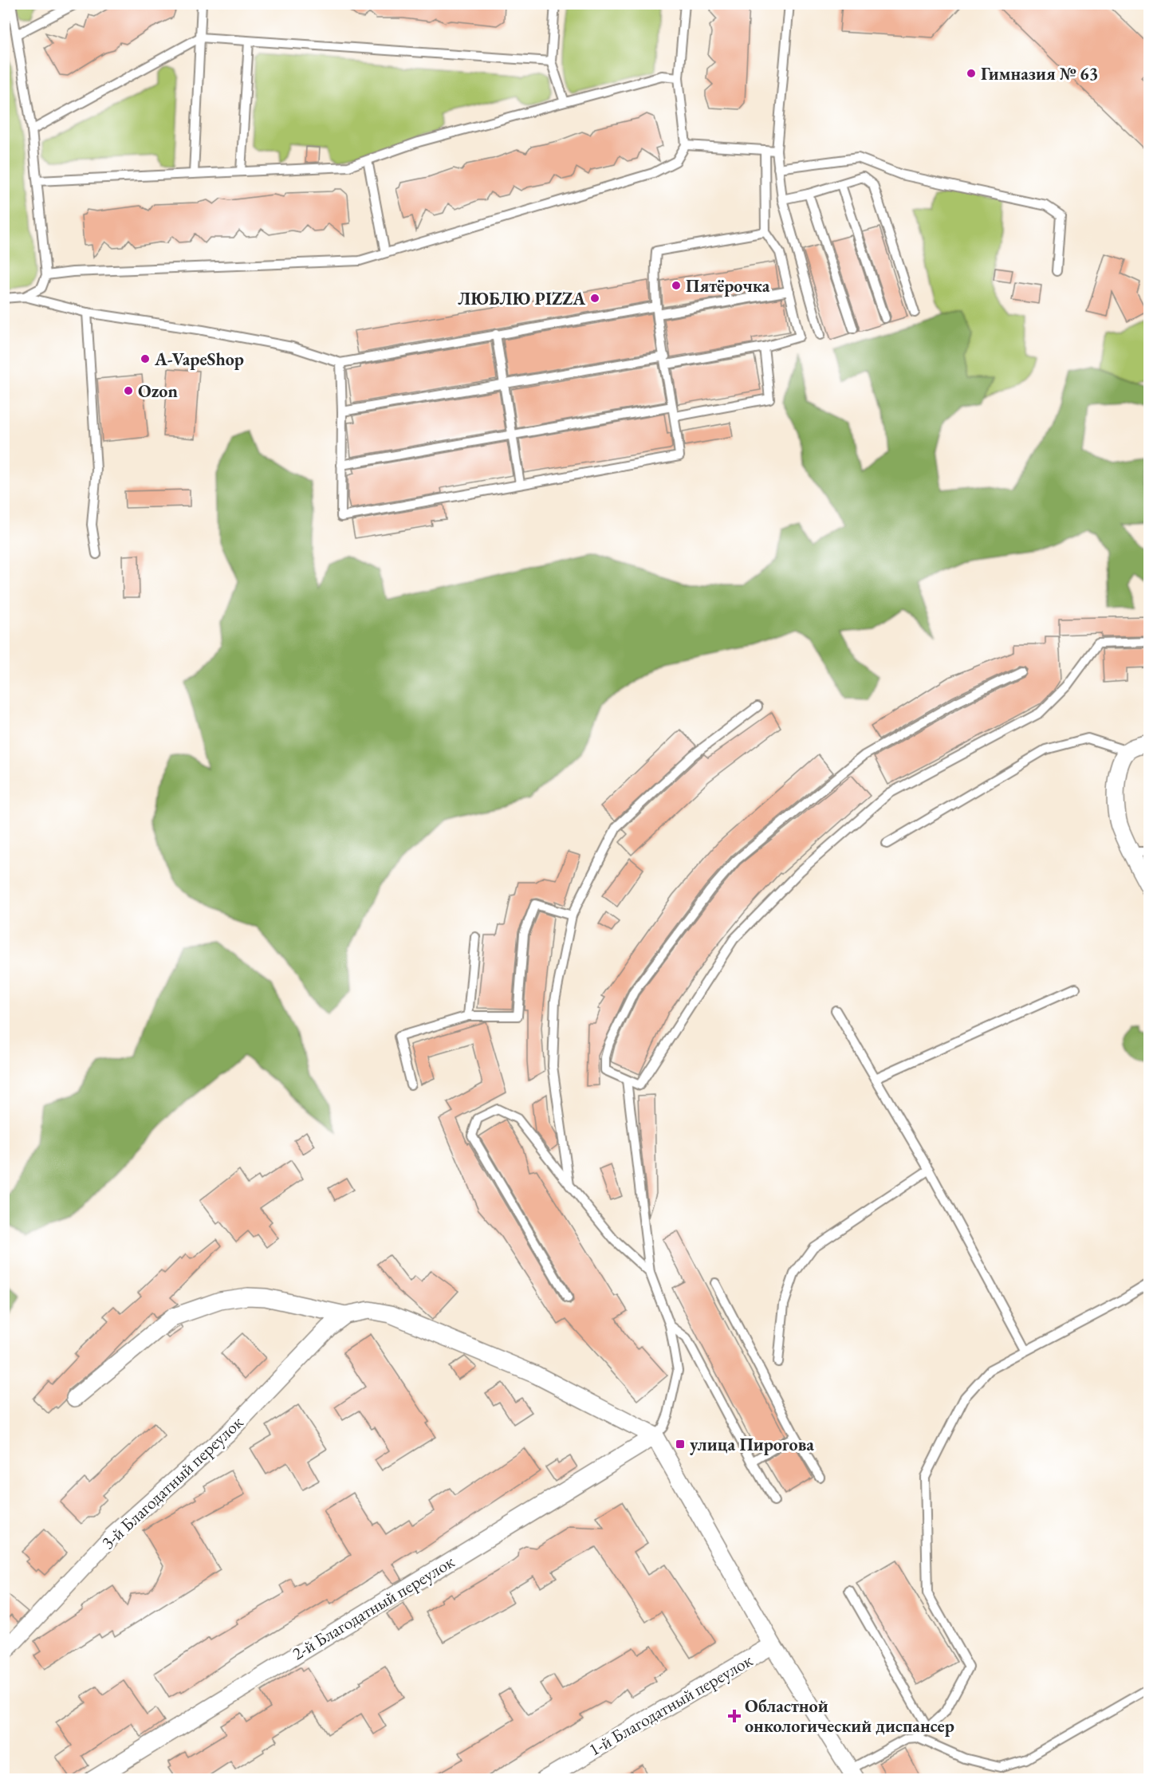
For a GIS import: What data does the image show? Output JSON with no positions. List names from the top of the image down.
{
  "streets": {
    "street": ["3-й Благодатный переулок", "2-й Благодатный переулок", "1-й Благодатный переулок"]
  },
  "places": {
    "other": [
      "Гимназия № 63",
      "Пятёрочка",
      "ЛЮБЛЮ PIZZA",
      "A-VapeShop",
      "Ozon"
    ],
    "transit": ["улица Пирогова"],
    "health": ["Областной онкологический диспансер"]
  }
}
